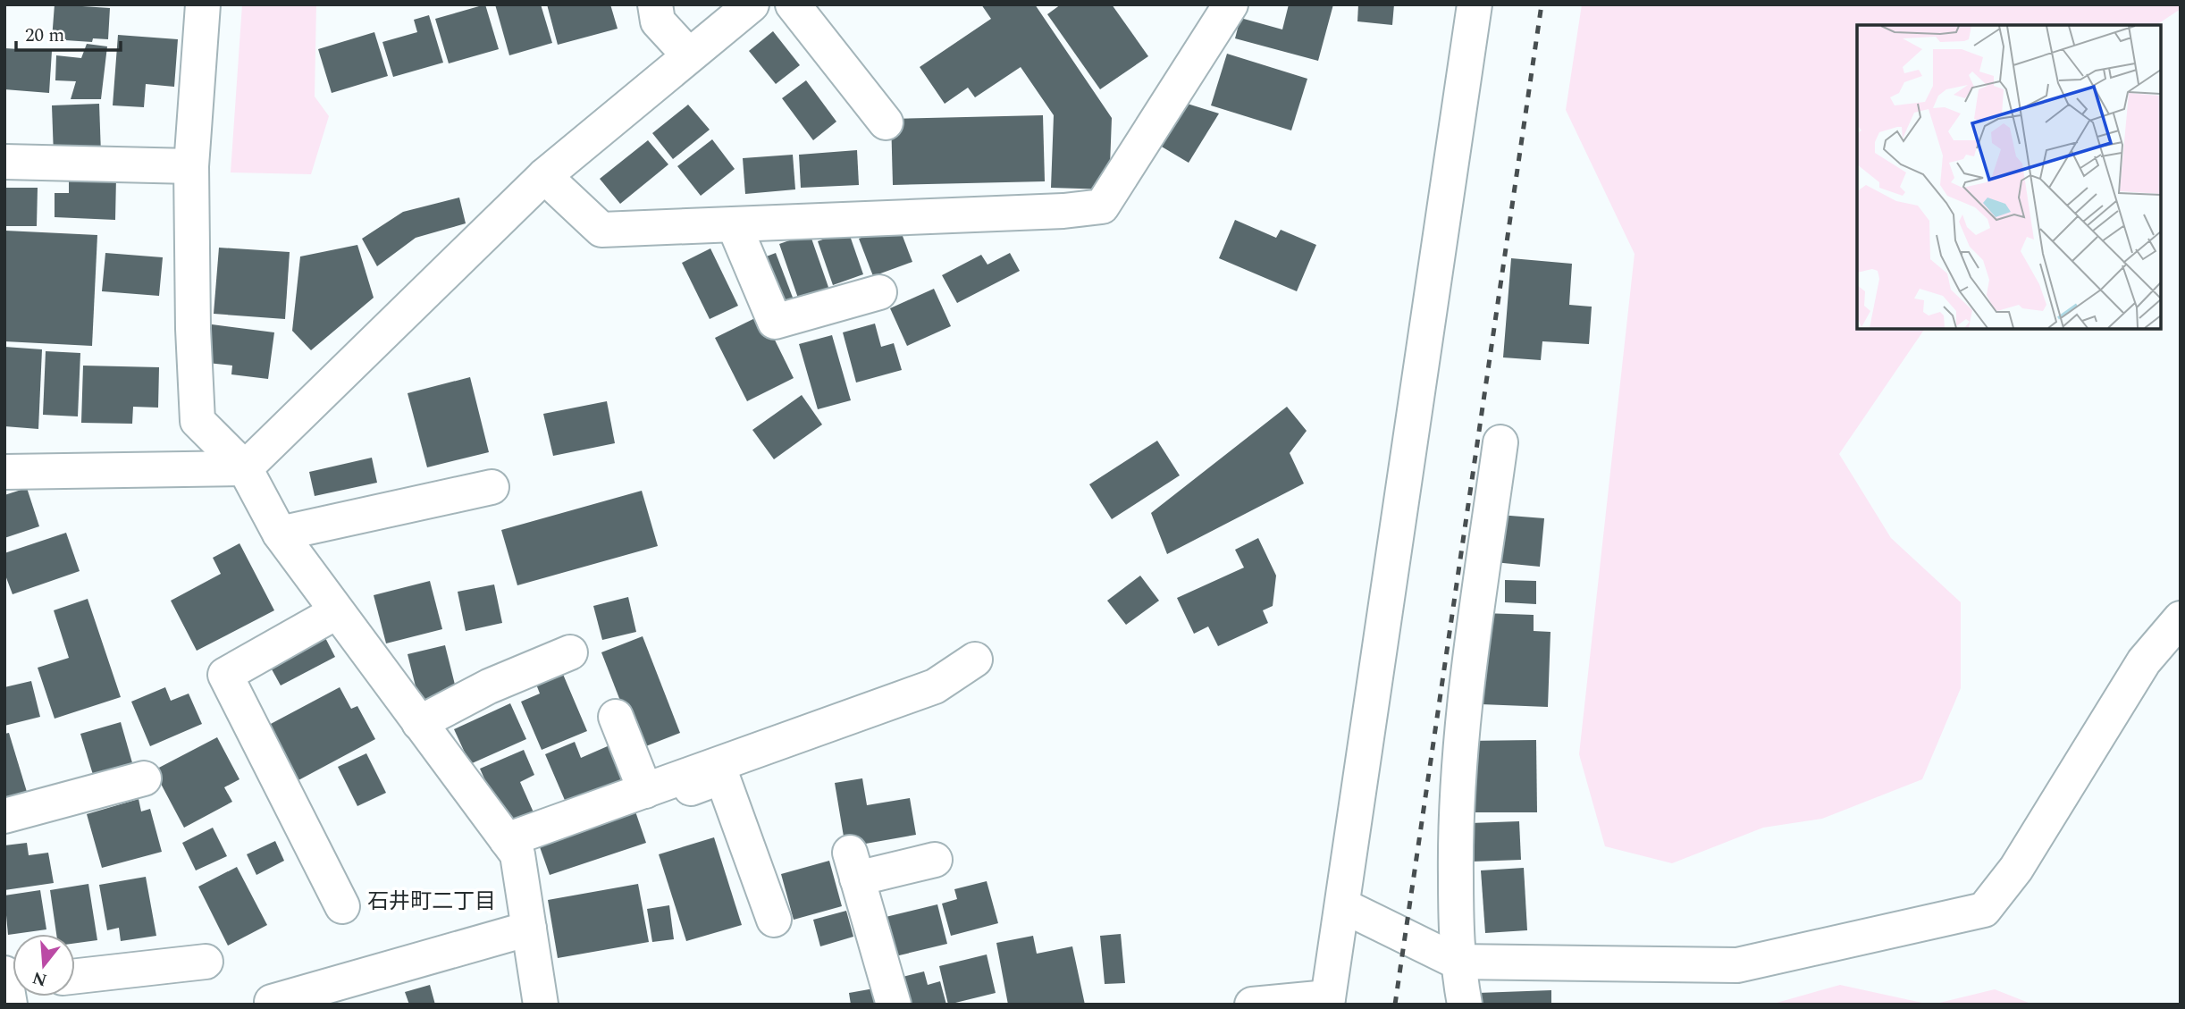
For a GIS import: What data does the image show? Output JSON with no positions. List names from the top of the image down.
{
  "districts": ["石井町二丁目"],
  "scale_bar": "20 m",
  "north": "bottom"
}
